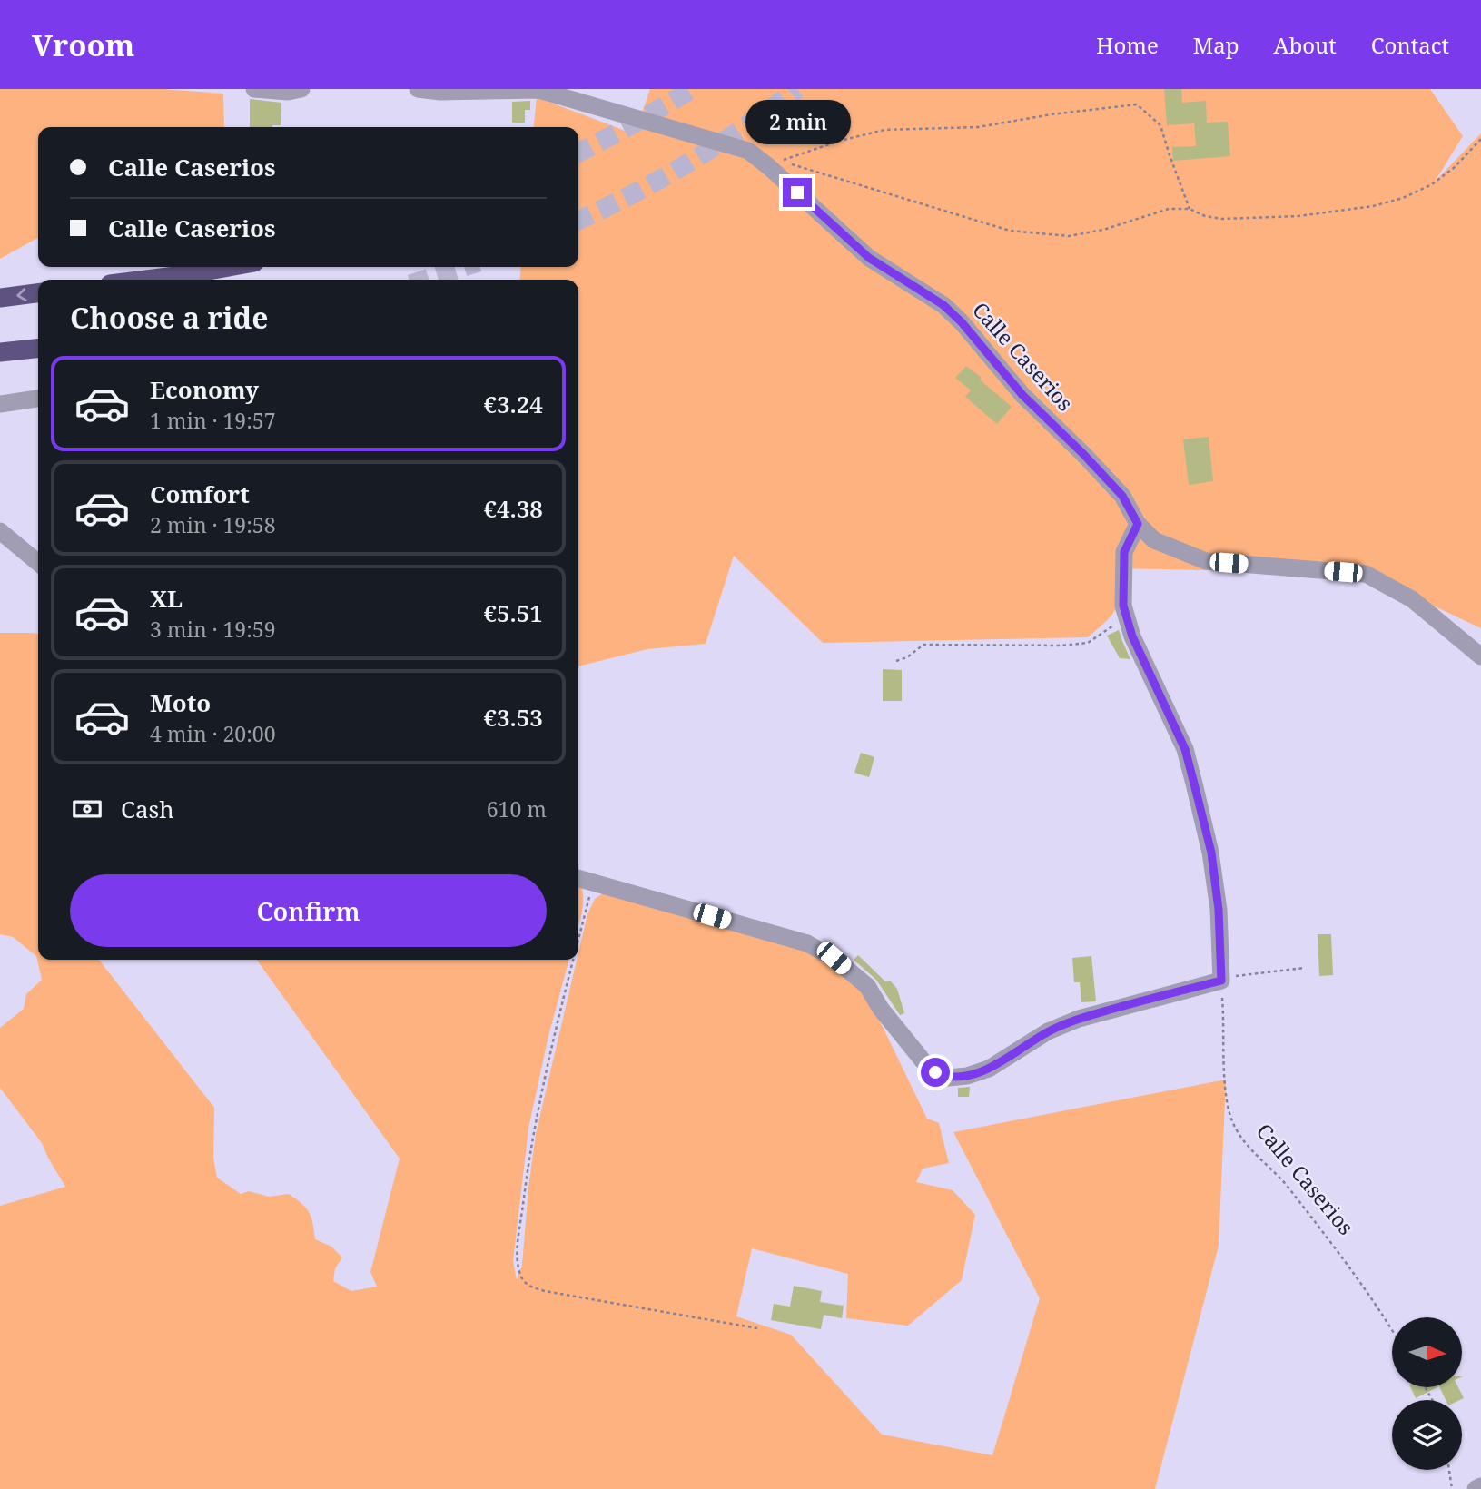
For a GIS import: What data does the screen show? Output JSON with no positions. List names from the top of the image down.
{
  "streets": {
    "street": ["Calle Caserios"]
  },
  "north": "right",
  "page": {
    "header": "Vroom",
    "nav": [
      "Home",
      "Map",
      "About",
      "Contact"
    ],
    "bubble": "2 min",
    "banner": ["Calle Caserios", "Calle Caserios"],
    "heading": "Choose a ride",
    "list": [
      {
        "name": "Economy",
        "note": "1 min · 19:57",
        "value": "€3.24"
      },
      {
        "name": "Comfort",
        "note": "2 min · 19:58",
        "value": "€4.38"
      },
      {
        "name": "XL",
        "note": "3 min · 19:59",
        "value": "€5.51"
      },
      {
        "name": "Moto",
        "note": "4 min · 20:00",
        "value": "€3.53"
      }
    ],
    "pay": ["Cash", "610 m"],
    "buttons": "Confirm"
  }
}
